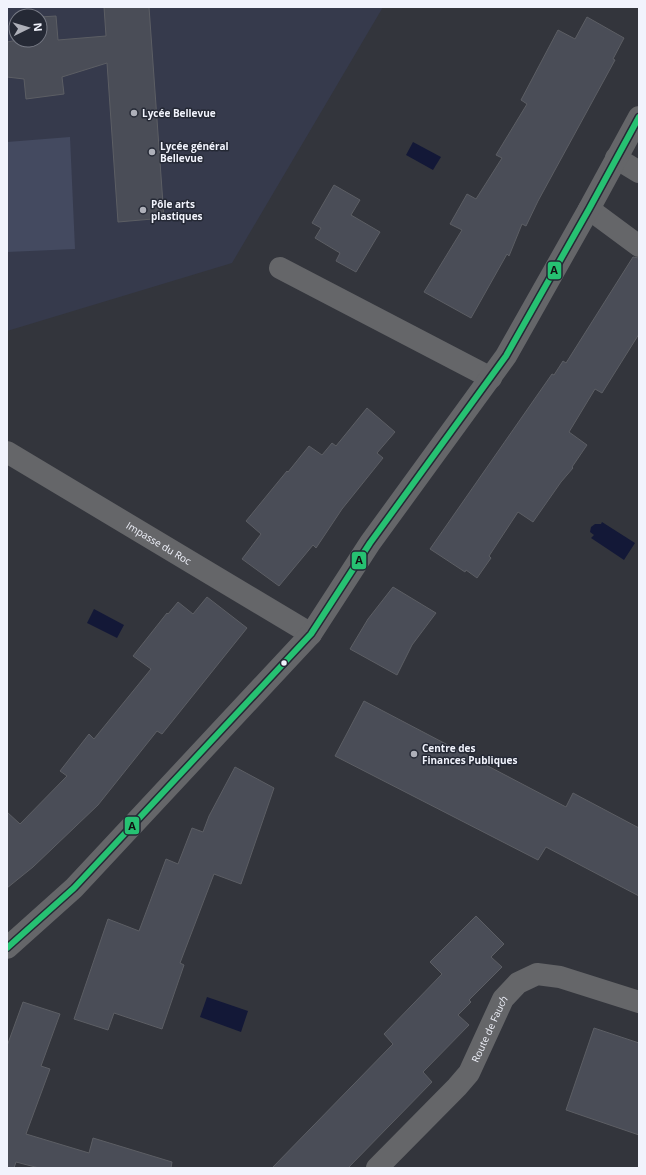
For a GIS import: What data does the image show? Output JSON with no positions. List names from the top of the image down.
{
  "streets": {
    "street": ["Impasse du Roc", "Route de Fauch"]
  },
  "places": [
    "Lycée Bellevue",
    "Lycée général Bellevue",
    "Pôle arts plastiques",
    "Centre des Finances Publiques"
  ],
  "lines": ["transit line A"],
  "north": "right"
}
